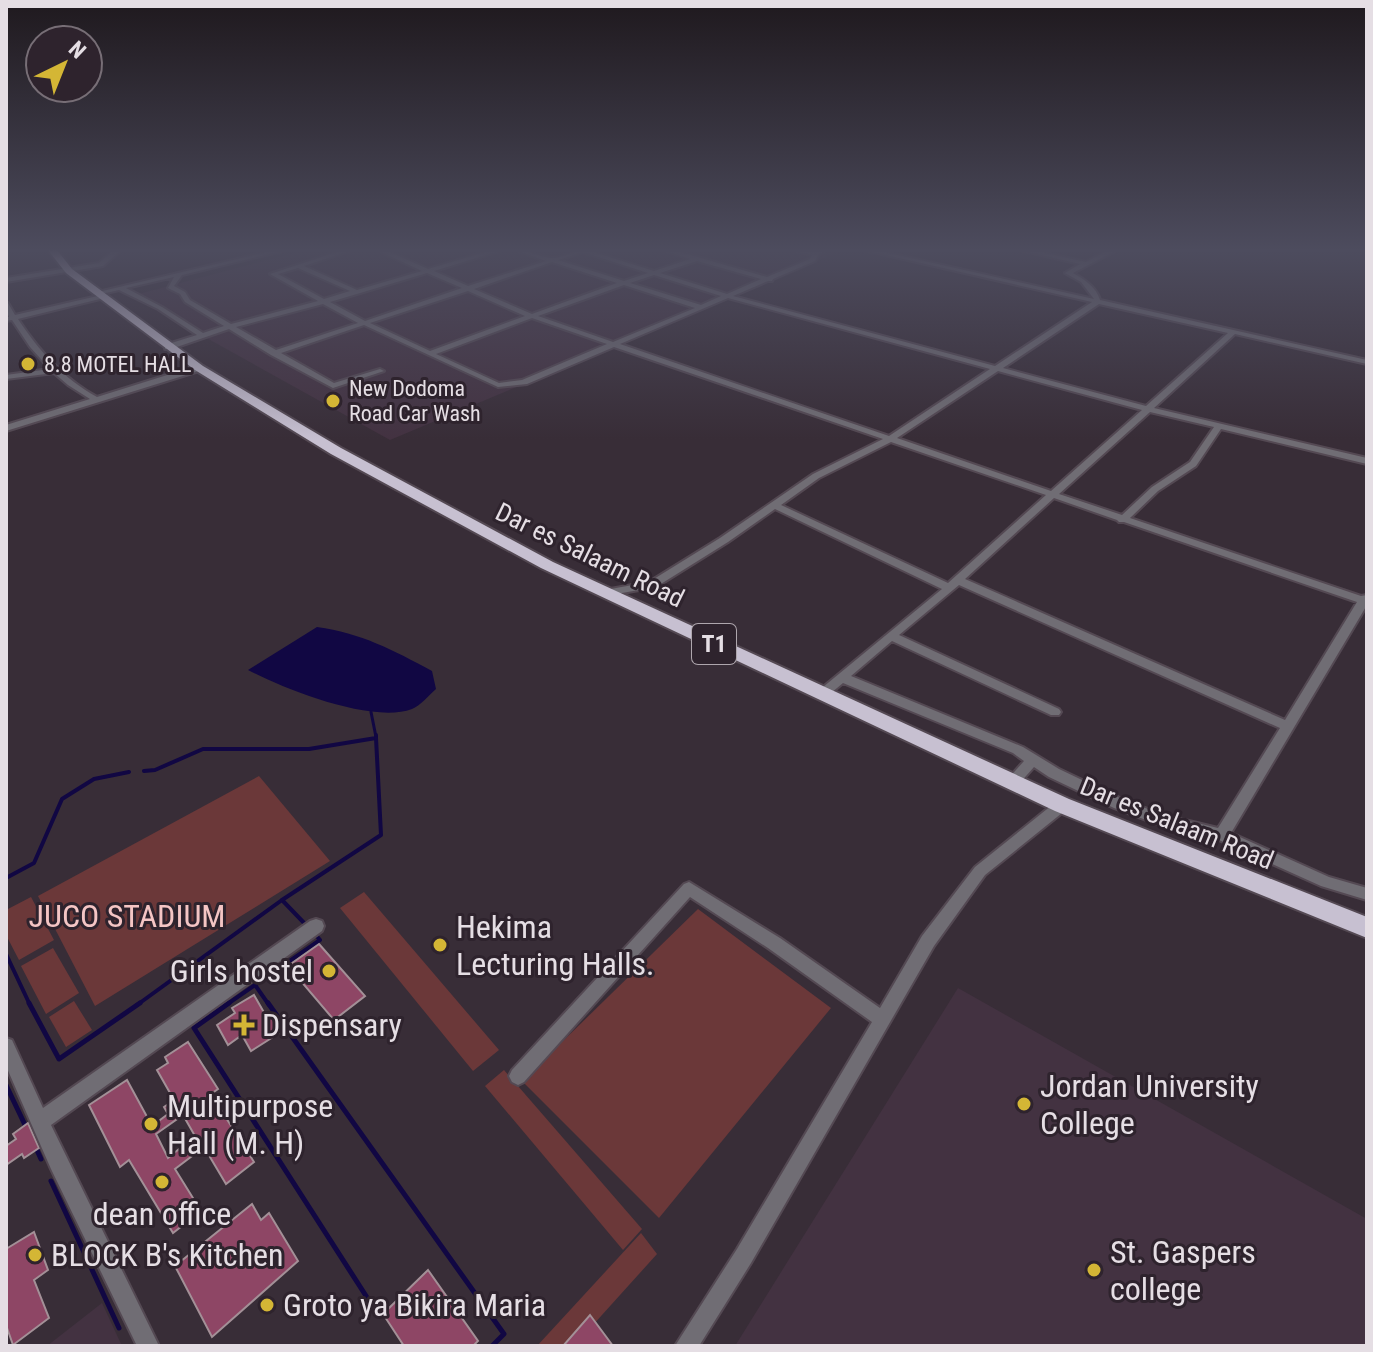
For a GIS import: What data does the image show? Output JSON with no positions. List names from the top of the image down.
{
  "streets": {
    "highway": ["Dar es Salaam Road", "T1"]
  },
  "parks": ["JUCO STADIUM"],
  "places": {
    "other": [
      "8.8 MOTEL HALL",
      "New Dodoma Road Car Wash",
      "Hekima Lecturing Halls.",
      "Girls hostel",
      "Jordan University College",
      "Multipurpose Hall (M. H)",
      "dean office",
      "BLOCK B's Kitchen",
      "St. Gaspers college",
      "Groto ya Bikira Maria"
    ],
    "health": ["Dispensary"]
  },
  "north": "top right"
}
